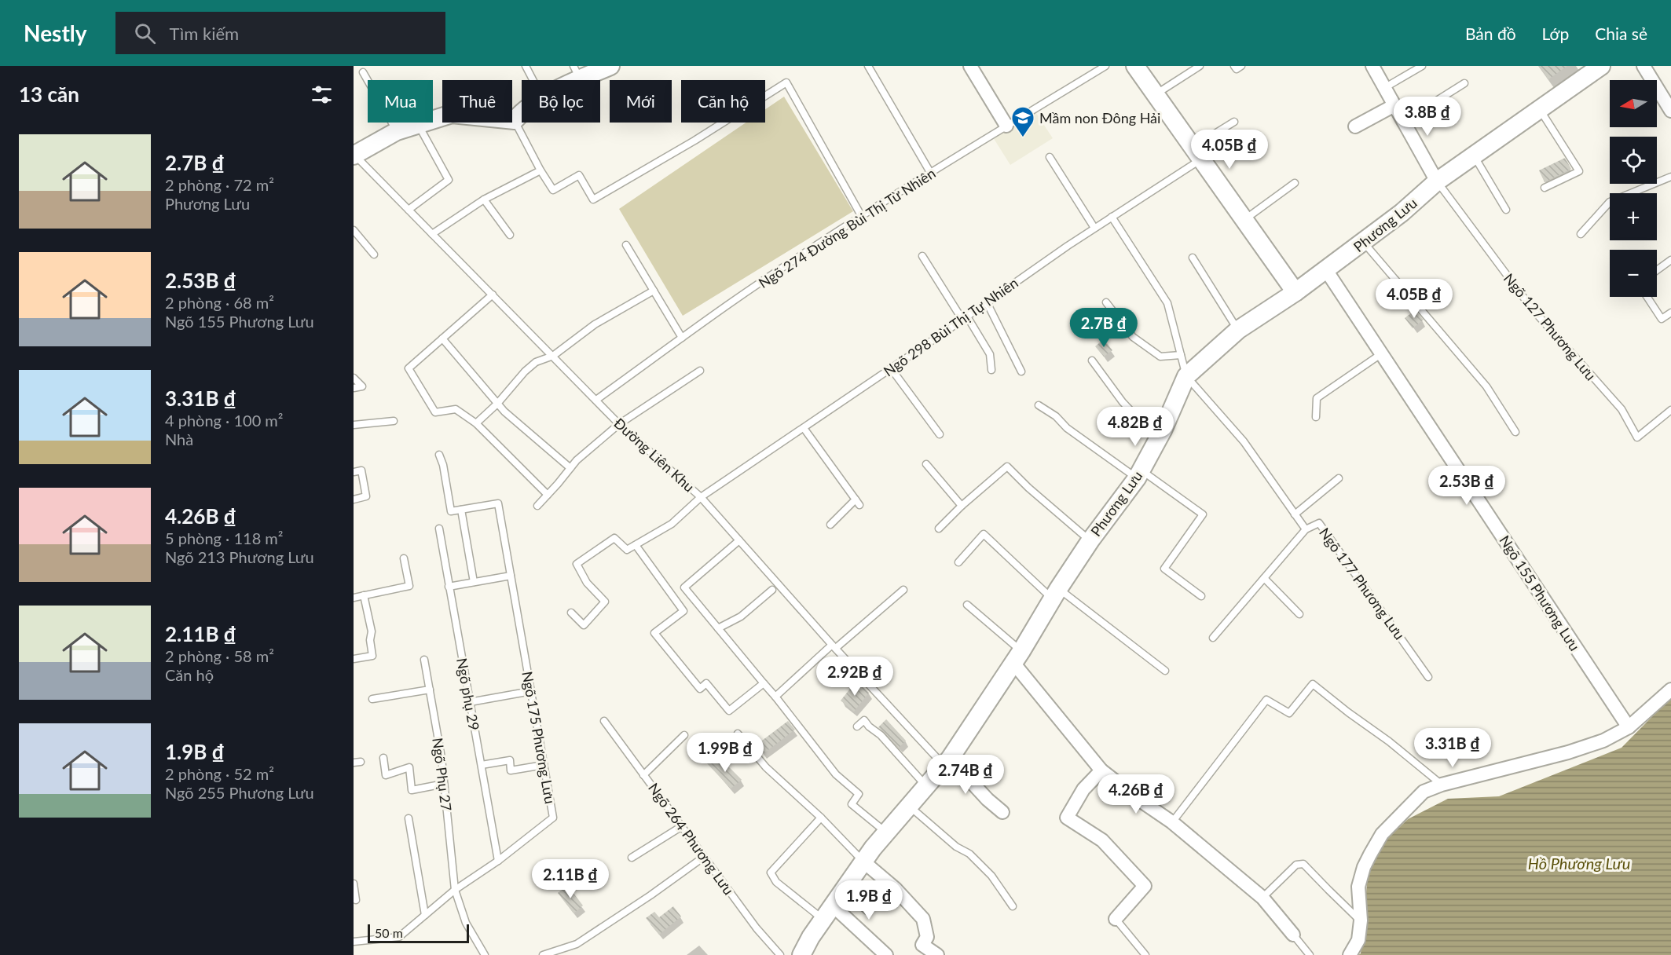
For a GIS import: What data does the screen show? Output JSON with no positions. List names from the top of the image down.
{
  "streets": {
    "street": ["Phương Lưu", "Ngõ 155 Phương Lưu"],
    "lane": [
      "Ngõ 274 Đường Bùi Thị Từ Nhiên",
      "Ngõ 298 Bùi Thị Tự Nhiên",
      "Ngõ 127 Phương Lưu",
      "Đường Liên Khu",
      "Ngõ 177 Phương Lưu",
      "Ngõ phụ 29",
      "Ngõ 175 Phương Lưu",
      "Ngõ Phụ 27",
      "Ngõ 264 Phương Lưu"
    ]
  },
  "crossings": [
    ["Phương Lưu", "Ngõ 127 Phương Lưu"],
    ["Phương Lưu", "Đường Liên Khu"],
    ["Phương Lưu", "Ngõ 177 Phương Lưu"],
    ["Phương Lưu", "Ngõ 155 Phương Lưu"],
    ["Ngõ 274 Đường Bùi Thị Từ Nhiên", "Đường Liên Khu"],
    ["Ngõ 298 Bùi Thị Tự Nhiên", "Đường Liên Khu"],
    ["Ngõ phụ 29", "Ngõ 175 Phương Lưu"],
    ["Ngõ 175 Phương Lưu", "Ngõ Phụ 27"]
  ],
  "water": ["Hồ Phương Lưu"],
  "places": {
    "school or university": ["Mầm non Đông Hải"]
  },
  "scale_bar": "50 m",
  "north": "left",
  "page": {
    "header": "Nestly",
    "search": "Tìm kiếm",
    "nav": ["Bản đồ", "Lớp", "Chia sẻ"],
    "heading": "13 căn",
    "map_buttons": ["+", "−"],
    "chip": [
      "Mua",
      "Thuê",
      "Bộ lọc",
      "Mới",
      "Căn hộ"
    ],
    "price": [
      "3.8B ₫",
      "4.05B ₫",
      "4.05B ₫",
      "2.7B ₫",
      "4.82B ₫",
      "2.53B ₫",
      "2.92B ₫",
      "3.31B ₫",
      "1.99B ₫",
      "2.74B ₫",
      "4.26B ₫",
      "2.11B ₫",
      "1.9B ₫"
    ],
    "list": [
      {
        "name": "2.7B ₫",
        "note": "2 phòng · 72 m² · Phương Lưu"
      },
      {
        "name": "2.53B ₫",
        "note": "2 phòng · 68 m² · Ngõ 155 Phương Lưu"
      },
      {
        "name": "3.31B ₫",
        "note": "4 phòng · 100 m² · Nhà"
      },
      {
        "name": "4.26B ₫",
        "note": "5 phòng · 118 m² · Ngõ 213 Phương Lưu"
      },
      {
        "name": "2.11B ₫",
        "note": "2 phòng · 58 m² · Căn hộ"
      },
      {
        "name": "1.9B ₫",
        "note": "2 phòng · 52 m² · Ngõ 255 Phương Lưu"
      }
    ],
    "scale": "50 m"
  }
}
